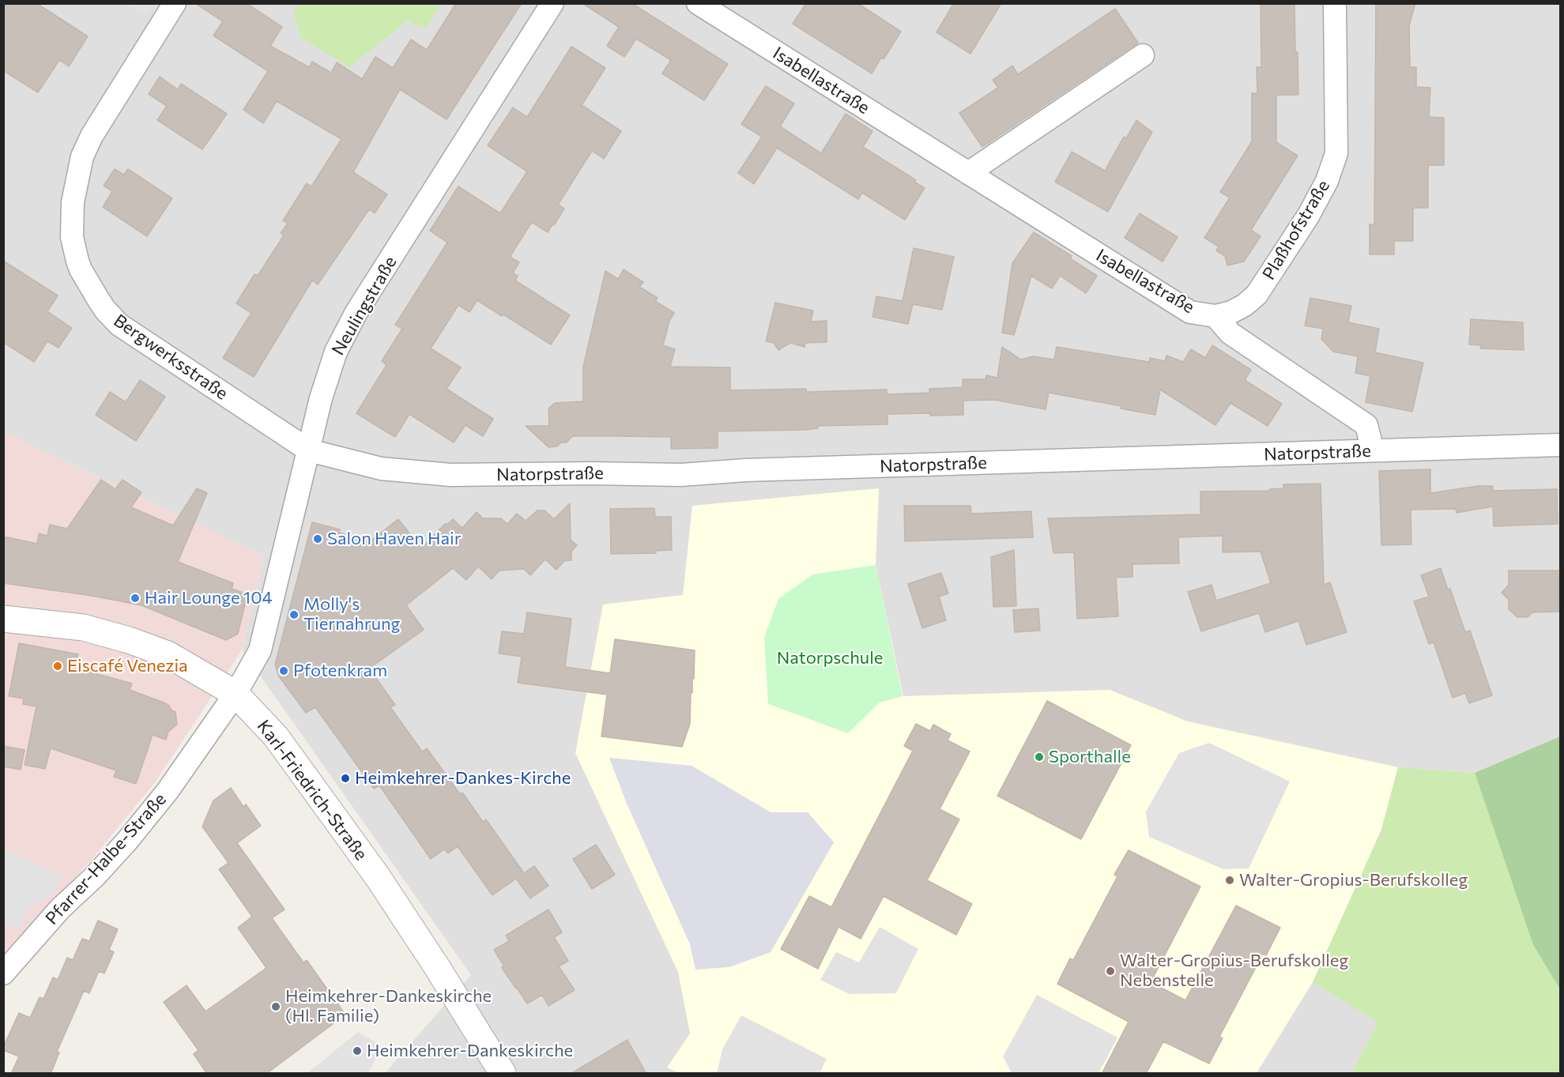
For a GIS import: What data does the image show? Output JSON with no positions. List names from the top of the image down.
{
  "streets": {
    "street": [
      "Isabellastraße",
      "Plaßhofstraße",
      "Neulingstraße",
      "Bergwerksstraße",
      "Natorpstraße",
      "Karl-Friedrich-Straße",
      "Pfarrer-Halbe-Straße"
    ]
  },
  "crossings": [
    ["Isabellastraße", "Plaßhofstraße"],
    ["Isabellastraße", "Natorpstraße"],
    ["Neulingstraße", "Bergwerksstraße"],
    ["Neulingstraße", "Natorpstraße"],
    ["Neulingstraße", "Karl-Friedrich-Straße"],
    ["Neulingstraße", "Pfarrer-Halbe-Straße"],
    ["Bergwerksstraße", "Natorpstraße"],
    ["Karl-Friedrich-Straße", "Pfarrer-Halbe-Straße"]
  ],
  "parks": ["Natorpschule"],
  "places": [
    "Salon Haven Hair",
    "Hair Lounge 104",
    "Molly's Tiernahrung",
    "Eiscafé Venezia",
    "Pfotenkram",
    "Sporthalle",
    "Heimkehrer-Dankes-Kirche",
    "Walter-Gropius-Berufskolleg",
    "Walter-Gropius-Berufskolleg Nebenstelle",
    "Heimkehrer-Dankeskirche (Hl. Familie)",
    "Heimkehrer-Dankeskirche"
  ]
}
